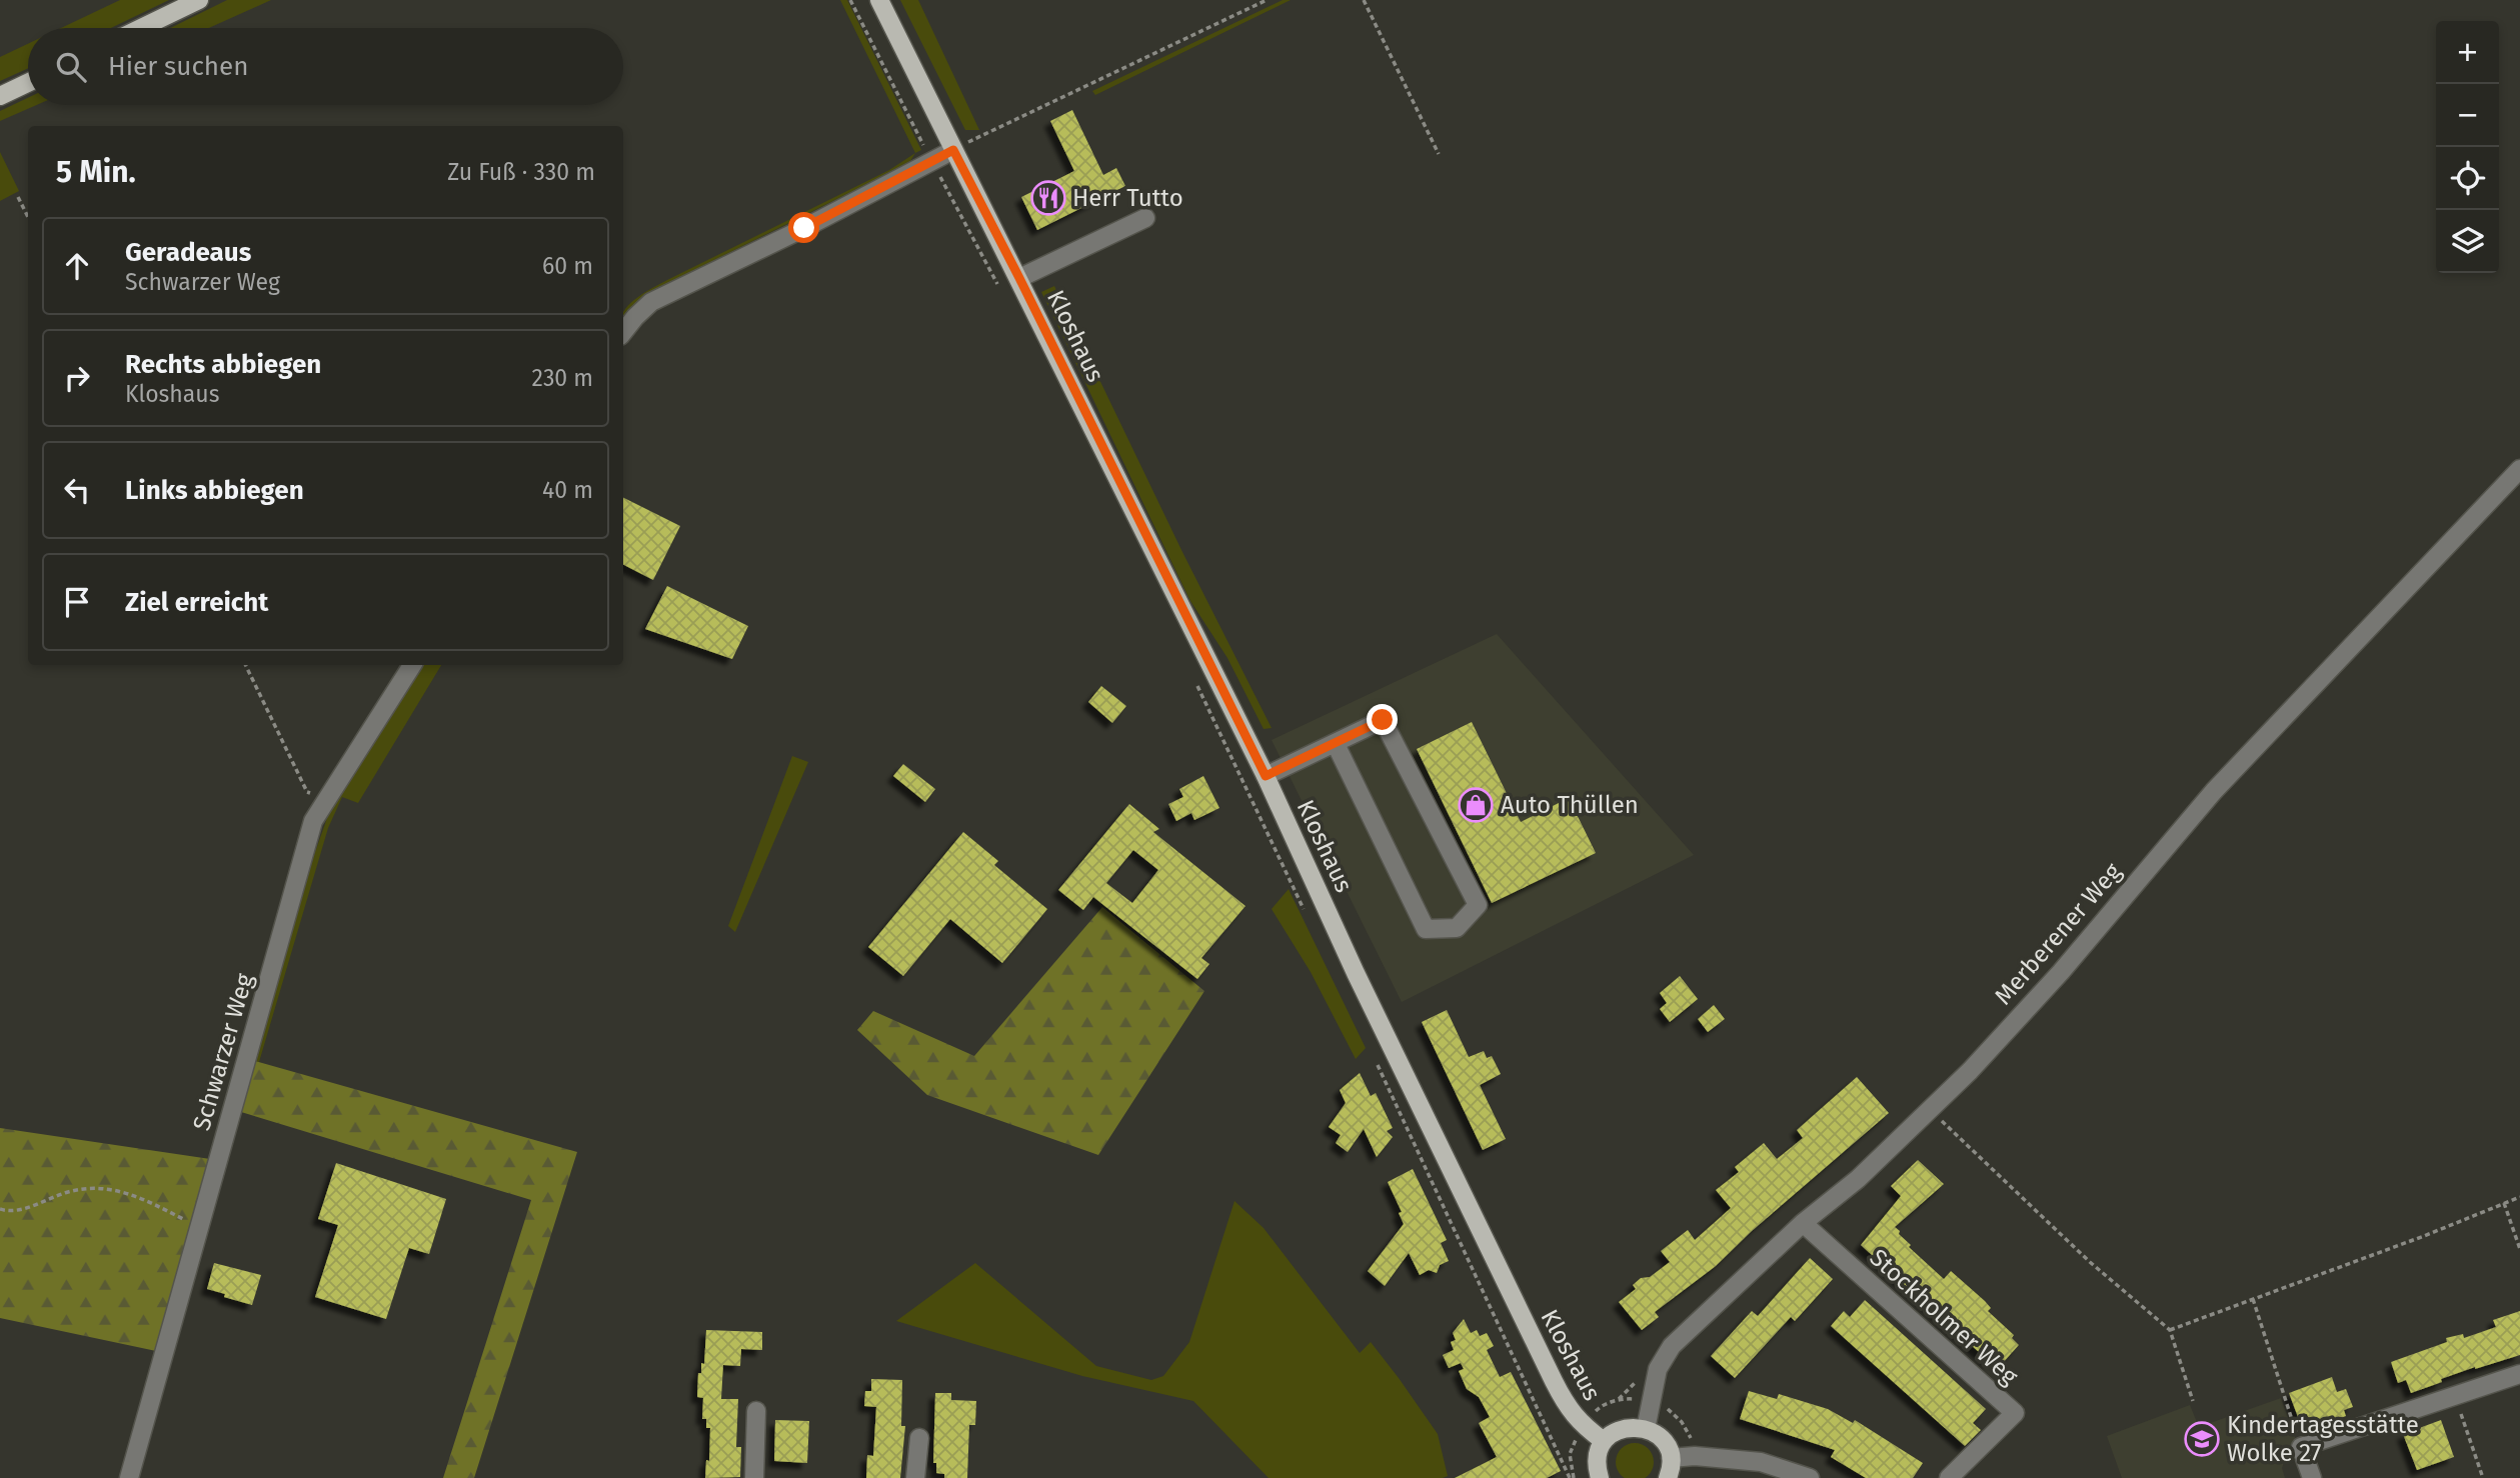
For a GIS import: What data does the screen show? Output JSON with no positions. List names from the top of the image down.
{
  "streets": {
    "main road": ["Kloshaus"],
    "street": ["Merberener Weg", "Schwarzer Weg", "Stockholmer Weg"]
  },
  "crossings": [
    ["Merberener Weg", "Stockholmer Weg"]
  ],
  "places": {
    "restaurant": ["Herr Tutto"],
    "shop": ["Auto Thüllen"],
    "school or university": ["Kindertagesstätte Wolke 27"]
  },
  "page": {
    "map_buttons": ["+", "−"],
    "search": "Hier suchen",
    "heading": ["5 Min.", "Zu Fuß · 330 m"],
    "list": [
      ["Geradeaus", "Schwarzer Weg", "60 m"],
      ["Rechts abbiegen", "Kloshaus", "230 m"],
      ["Links abbiegen", "40 m"],
      "Ziel erreicht"
    ]
  }
}
